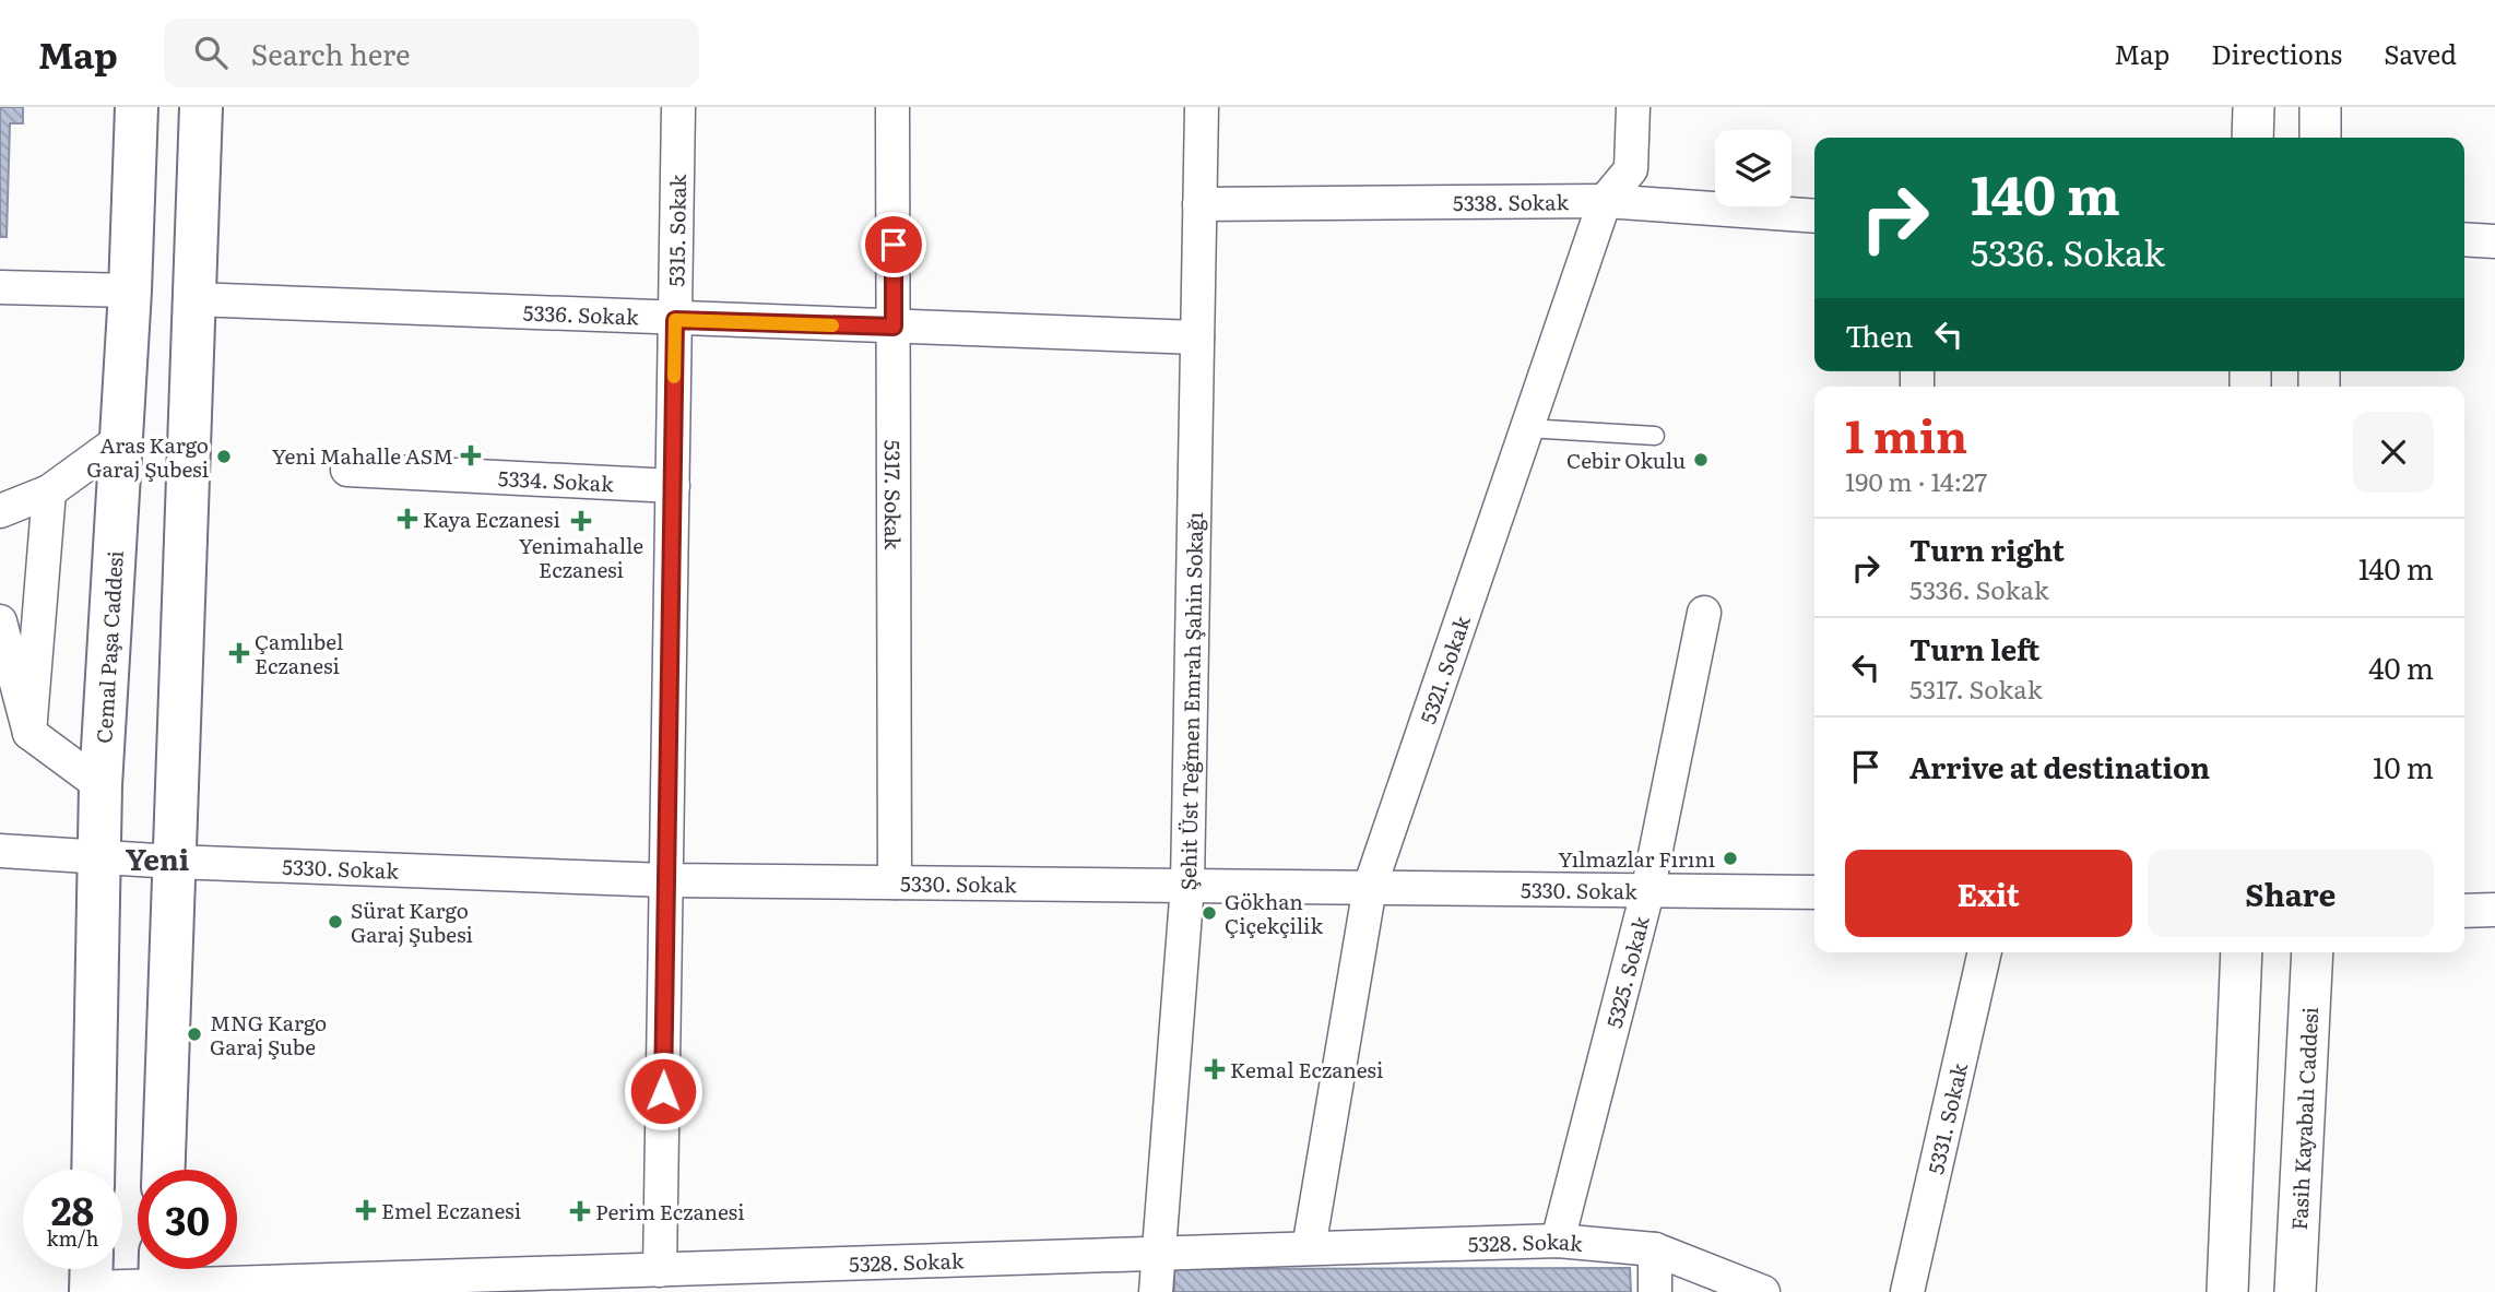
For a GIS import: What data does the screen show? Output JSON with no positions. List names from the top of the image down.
{
  "streets": {
    "main road": ["Cemal Paşa Caddesi"],
    "street": [
      "5338. Sokak",
      "5315. Sokak",
      "5336. Sokak",
      "5334. Sokak",
      "5317. Sokak",
      "5321. Sokak",
      "Şehit Üst Teğmen Emrah Şahin Sokağı",
      "5330. Sokak",
      "5325. Sokak",
      "5331. Sokak",
      "Fasih Kayabalı Caddesi",
      "5328. Sokak"
    ]
  },
  "crossings": [
    ["5338. Sokak", "5321. Sokak"],
    ["5338. Sokak", "Şehit Üst Teğmen Emrah Şahin Sokağı"],
    ["5315. Sokak", "5336. Sokak"],
    ["5315. Sokak", "5334. Sokak"],
    ["5315. Sokak", "5330. Sokak"],
    ["5315. Sokak", "5328. Sokak"],
    ["5336. Sokak", "5317. Sokak"],
    ["5336. Sokak", "Şehit Üst Teğmen Emrah Şahin Sokağı"],
    ["5317. Sokak", "5330. Sokak"],
    ["Cemal Paşa Caddesi", "5330. Sokak"],
    ["5321. Sokak", "5330. Sokak"],
    ["5321. Sokak", "5328. Sokak"],
    ["Şehit Üst Teğmen Emrah Şahin Sokağı", "5330. Sokak"],
    ["Şehit Üst Teğmen Emrah Şahin Sokağı", "5328. Sokak"],
    ["5330. Sokak", "5325. Sokak"],
    ["5325. Sokak", "5328. Sokak"]
  ],
  "districts": ["Yeni"],
  "places": {
    "health": [
      "Yeni Mahalle ASM",
      "Kaya Eczanesi",
      "Yenimahalle Eczanesi",
      "Çamlıbel Eczanesi",
      "Kemal Eczanesi",
      "Emel Eczanesi",
      "Perim Eczanesi"
    ],
    "other": [
      "Aras Kargo Garaj Şubesi",
      "Cebir Okulu",
      "Yılmazlar Fırını",
      "Gökhan Çiçekçilik",
      "Sürat Kargo Garaj Şubesi",
      "MNG Kargo Garaj Şube"
    ]
  },
  "page": {
    "header": "Map",
    "search": "Search here",
    "nav": ["Map", "Directions", "Saved"],
    "turn": ["140 m", "5336. Sokak"],
    "then": "Then",
    "heading": ["1 min", "190 m · 14:27"],
    "list": [
      {
        "name": "Turn right",
        "note": "5336. Sokak",
        "value": "140 m"
      },
      {
        "name": "Turn left",
        "note": "5317. Sokak",
        "value": "40 m"
      },
      {
        "name": "Arrive at destination",
        "value": "10 m"
      }
    ],
    "buttons": ["Exit", "Share"],
    "speed": "28 km/h",
    "limit": "30"
  }
}
